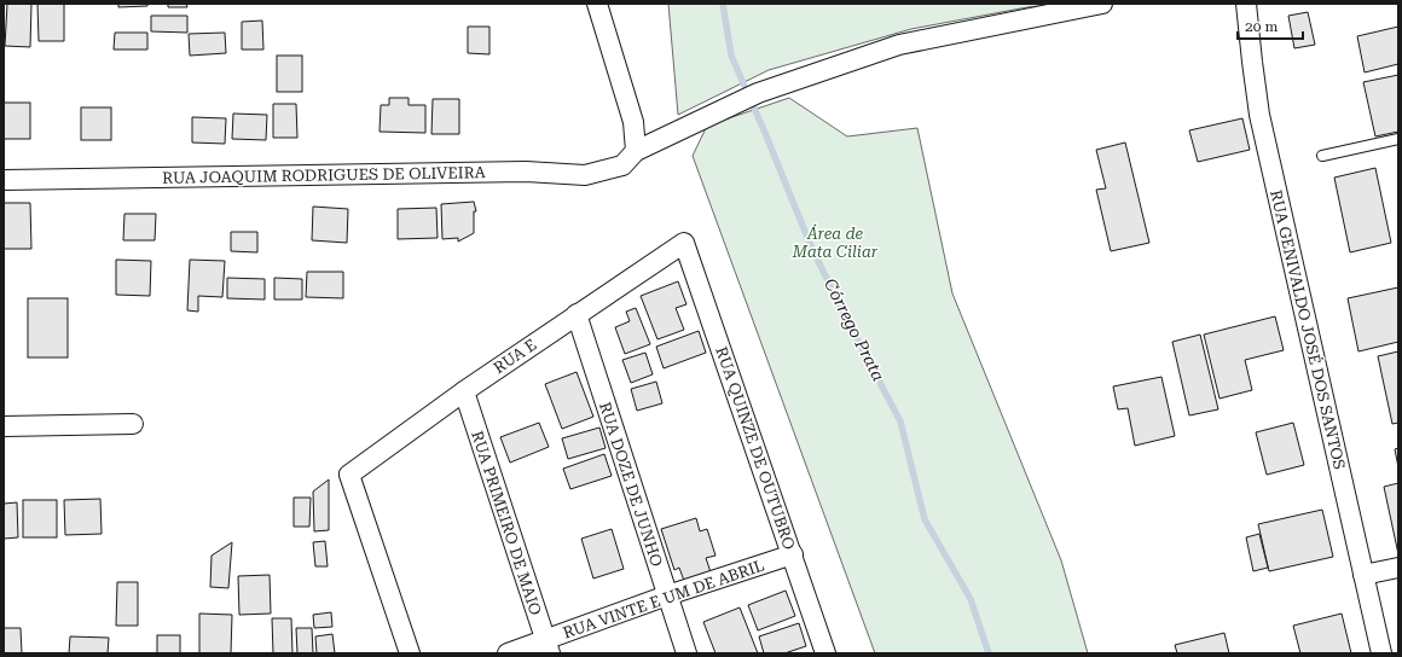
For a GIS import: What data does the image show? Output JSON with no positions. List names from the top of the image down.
{
  "streets": {
    "street": [
      "RUA JOAQUIM RODRIGUES DE OLIVEIRA",
      "RUA GENIVALDO JOSÉ DOS SANTOS",
      "RUA E",
      "RUA QUINZE DE OUTUBRO",
      "RUA DOZE DE JUNHO",
      "RUA PRIMEIRO DE MAIO",
      "RUA VINTE E UM DE ABRIL"
    ]
  },
  "crossings": [
    ["RUA E", "RUA QUINZE DE OUTUBRO"],
    ["RUA E", "RUA DOZE DE JUNHO"],
    ["RUA E", "RUA PRIMEIRO DE MAIO"],
    ["RUA QUINZE DE OUTUBRO", "RUA VINTE E UM DE ABRIL"],
    ["RUA DOZE DE JUNHO", "RUA VINTE E UM DE ABRIL"],
    ["RUA PRIMEIRO DE MAIO", "RUA VINTE E UM DE ABRIL"]
  ],
  "water": ["Córrego Prata"],
  "parks": ["Área de Mata Ciliar"],
  "scale_bar": "20 m"
}
